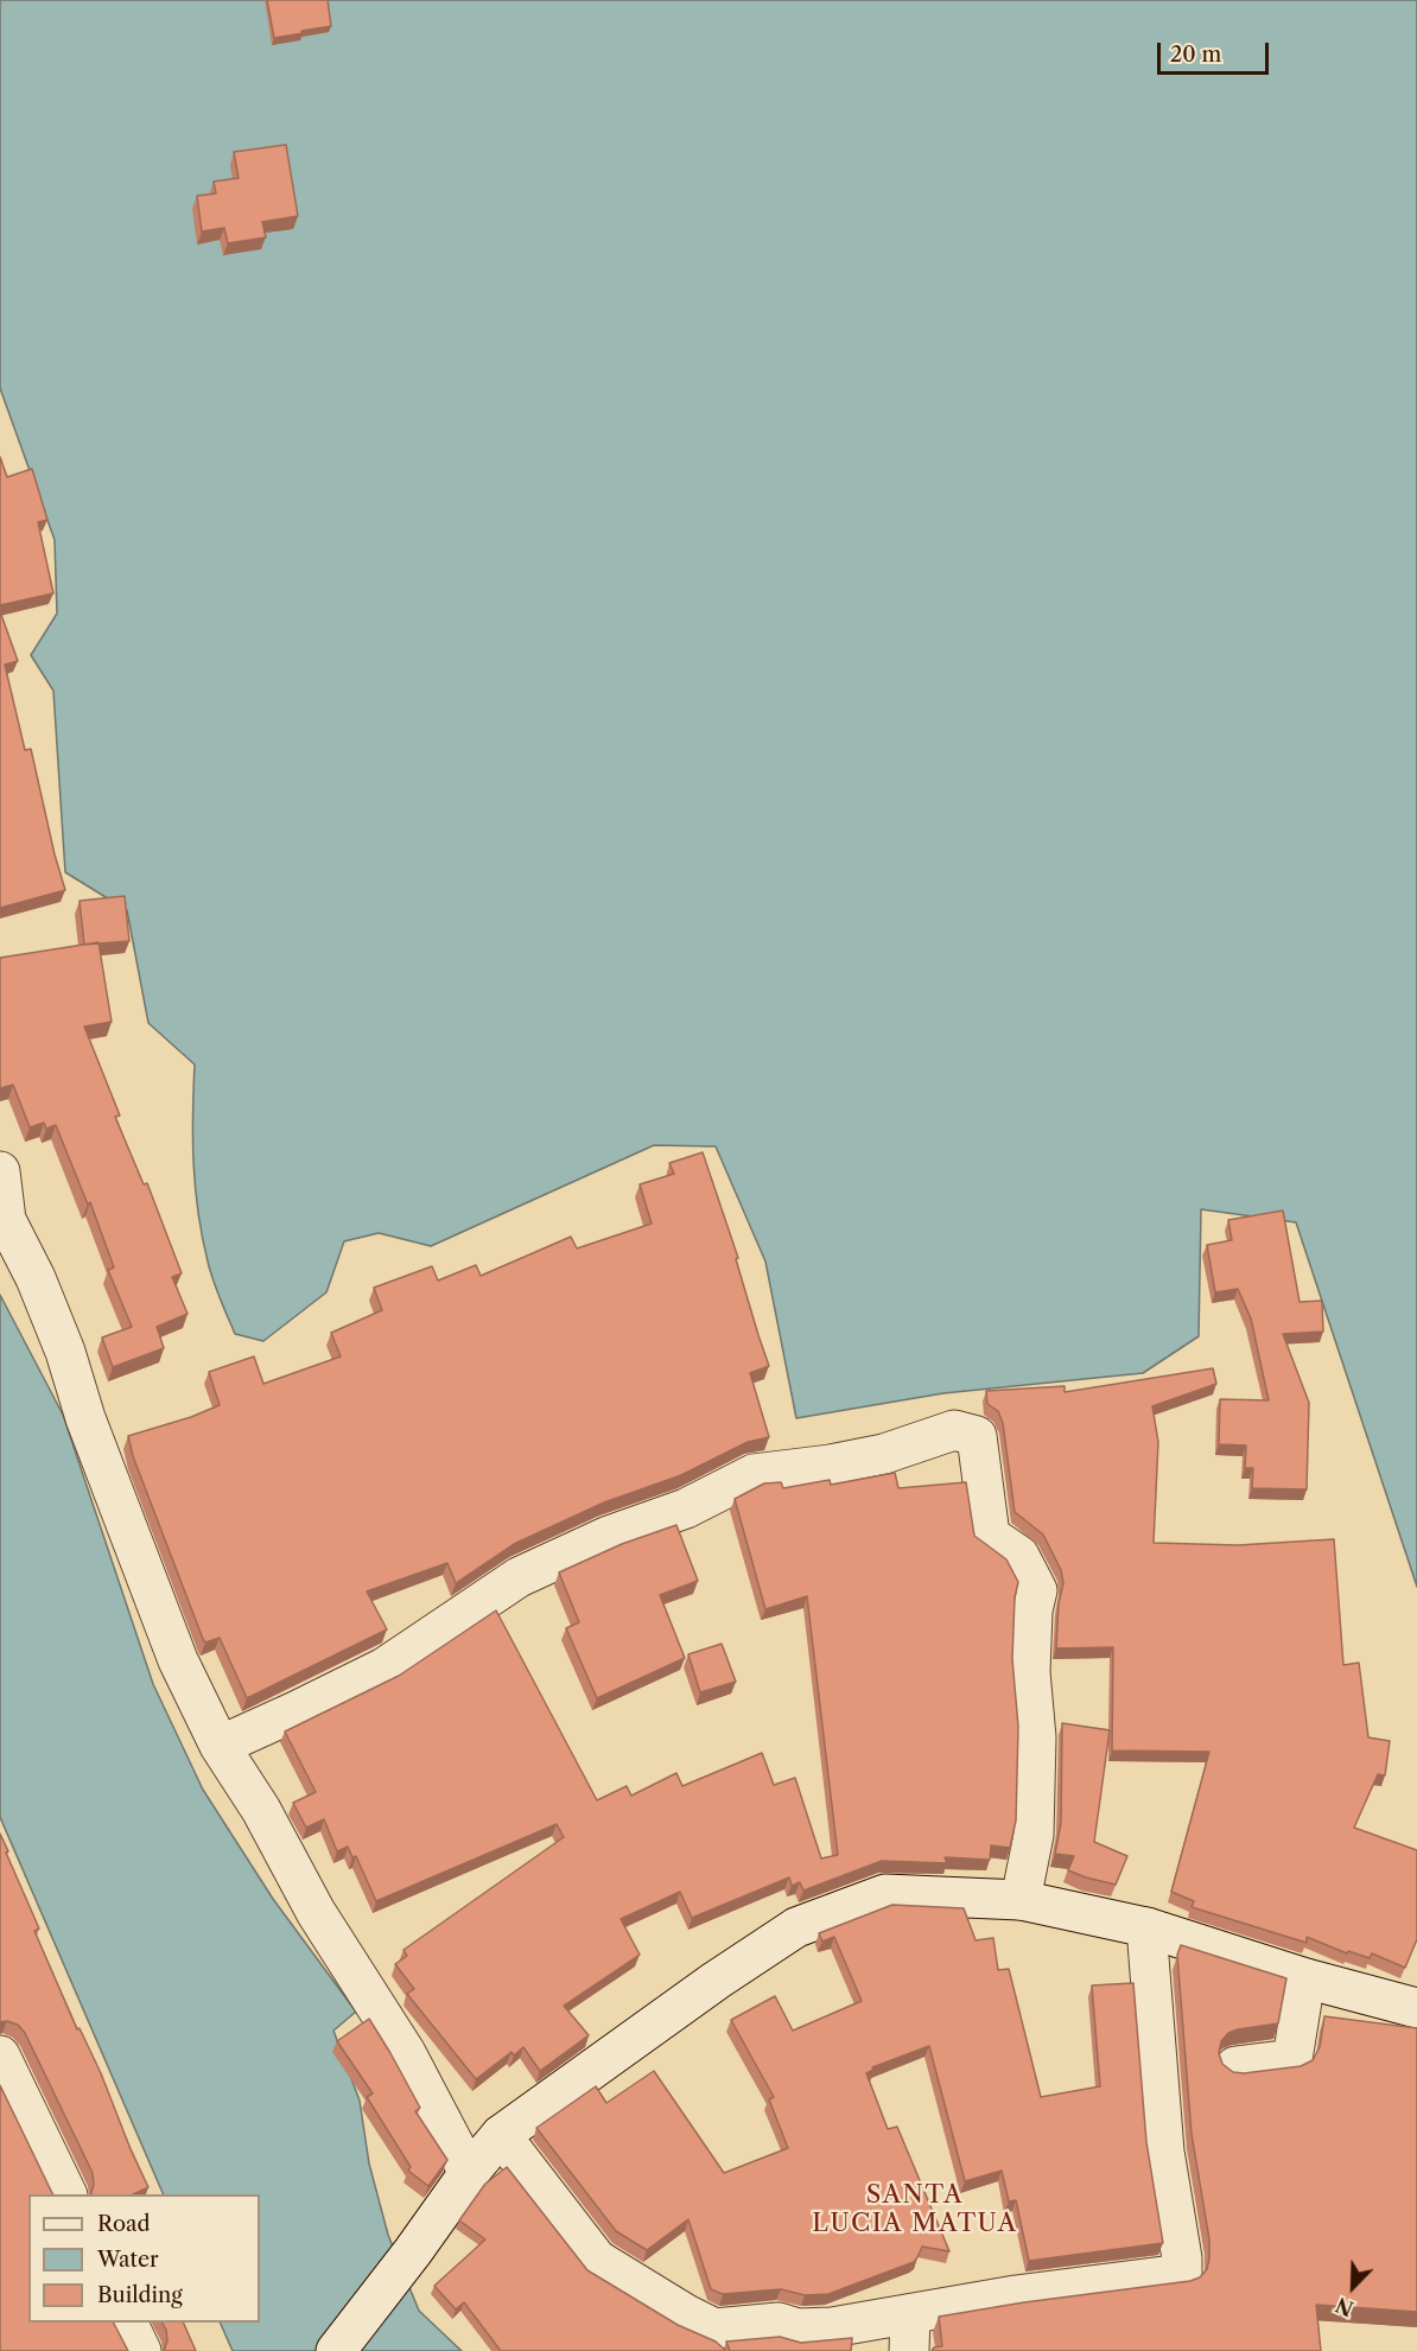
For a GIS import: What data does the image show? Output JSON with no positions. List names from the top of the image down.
{
  "districts": ["SANTA LUCIA MATUA"],
  "legend": ["Road", "Water", "Building"],
  "scale_bar": "20 m",
  "north": "bottom left"
}
